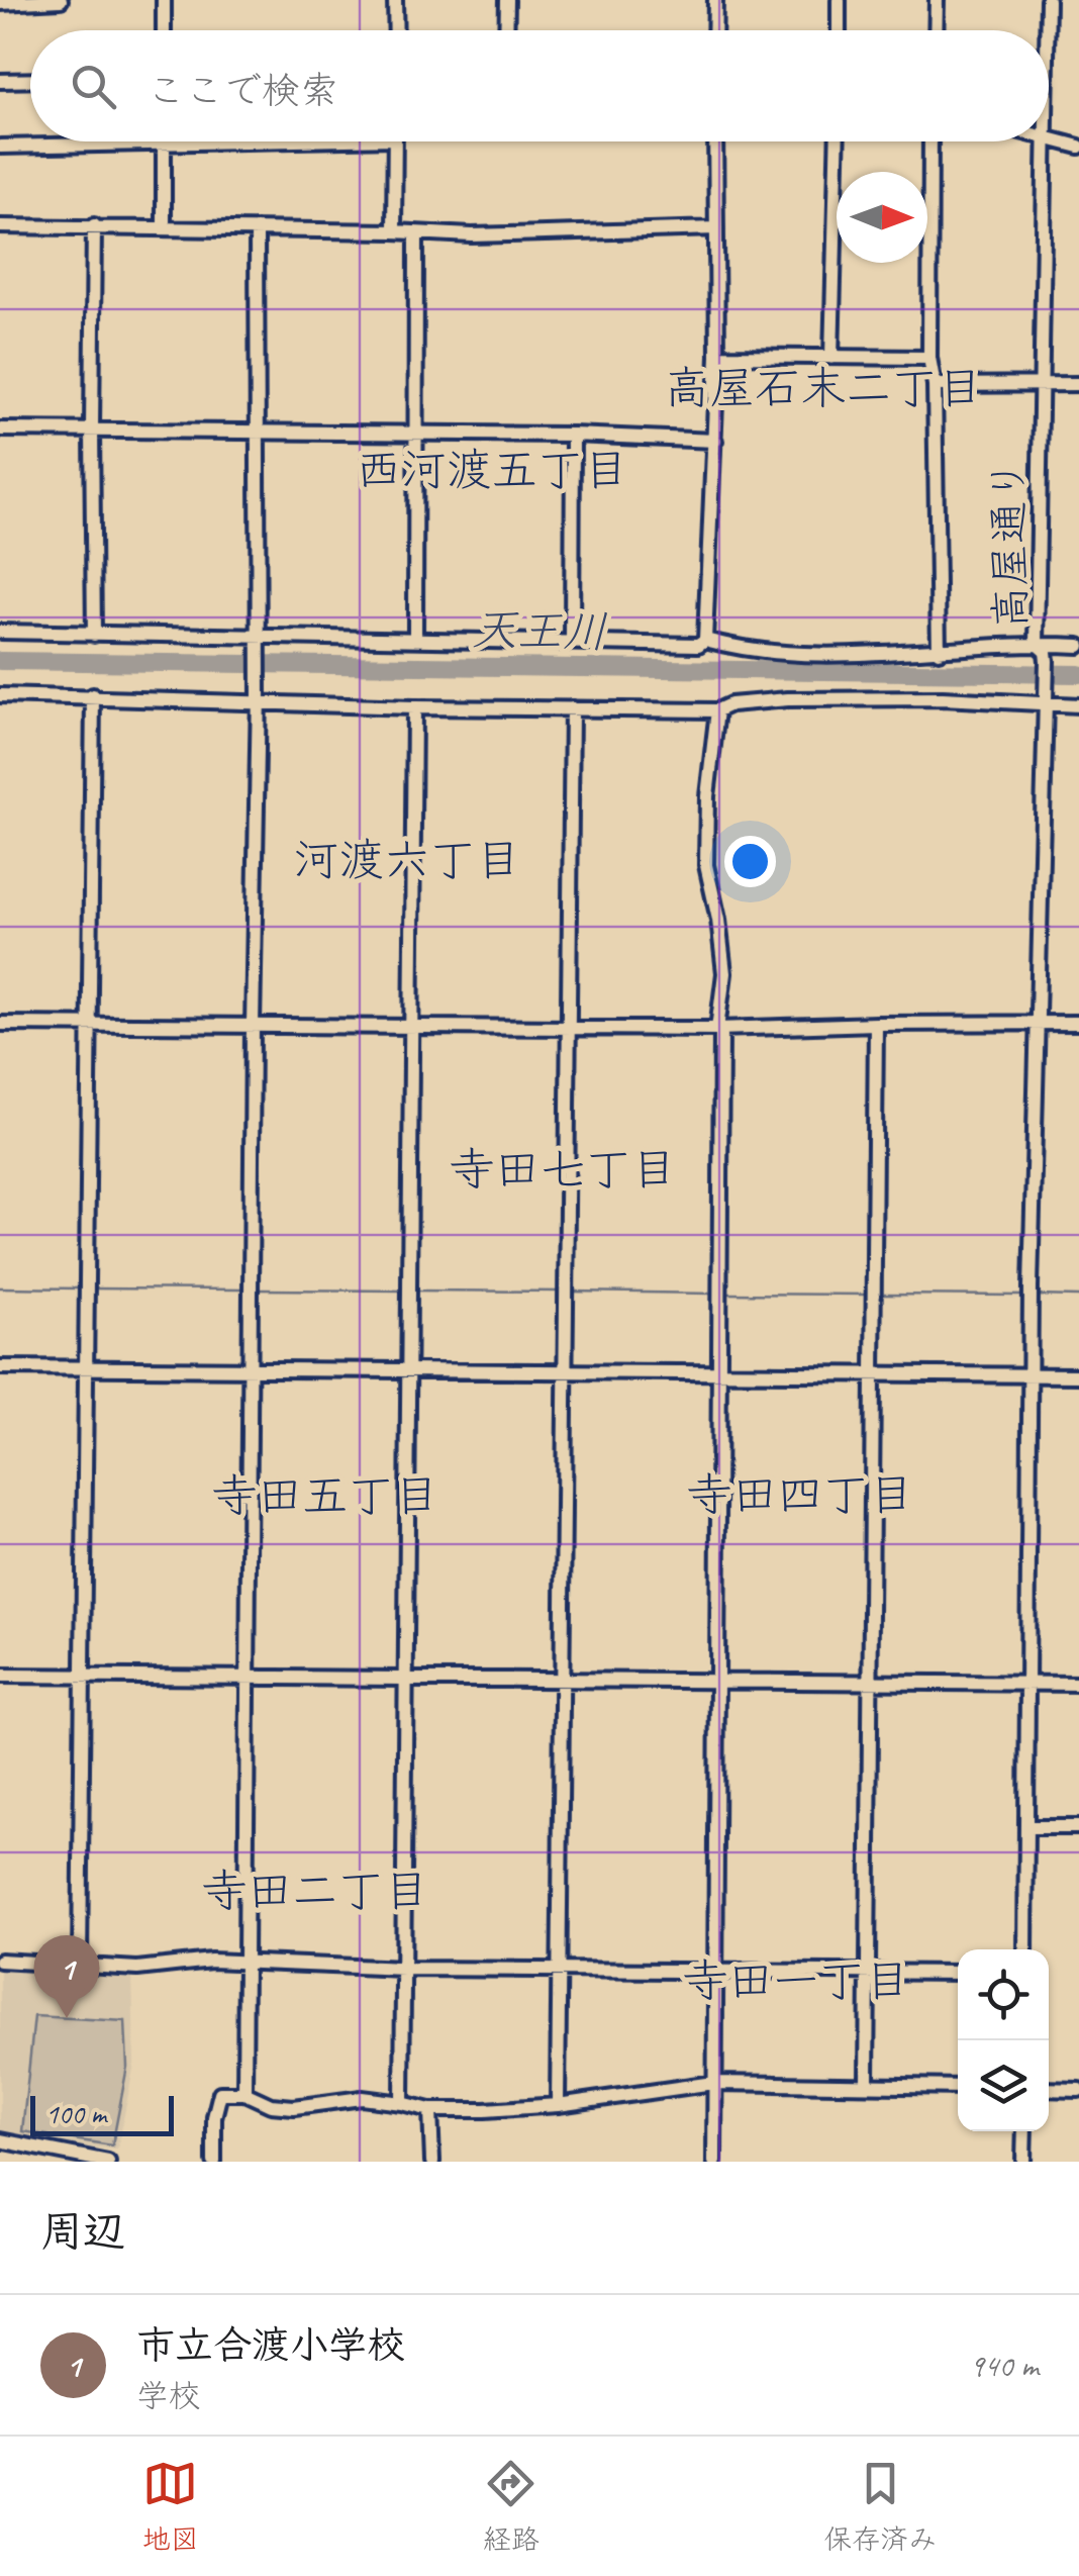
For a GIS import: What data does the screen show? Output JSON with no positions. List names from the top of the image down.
{
  "streets": {
    "street": ["高屋通り"]
  },
  "districts": [
    "高屋石末二丁目",
    "西河渡五丁目",
    "河渡六丁目",
    "寺田七丁目",
    "寺田四丁目",
    "寺田五丁目",
    "寺田二丁目",
    "寺田一丁目"
  ],
  "water": ["天王川"],
  "scale_bar": "100 m",
  "north": "right",
  "page": {
    "search": "ここで検索",
    "pins": "1",
    "scale": "100 m",
    "heading": "周辺",
    "list": [
      {
        "mark": "1",
        "name": "市立合渡小学校",
        "note": "学校",
        "value": "940 m"
      }
    ],
    "nav": ["地図", "経路", "保存済み"]
  }
}
